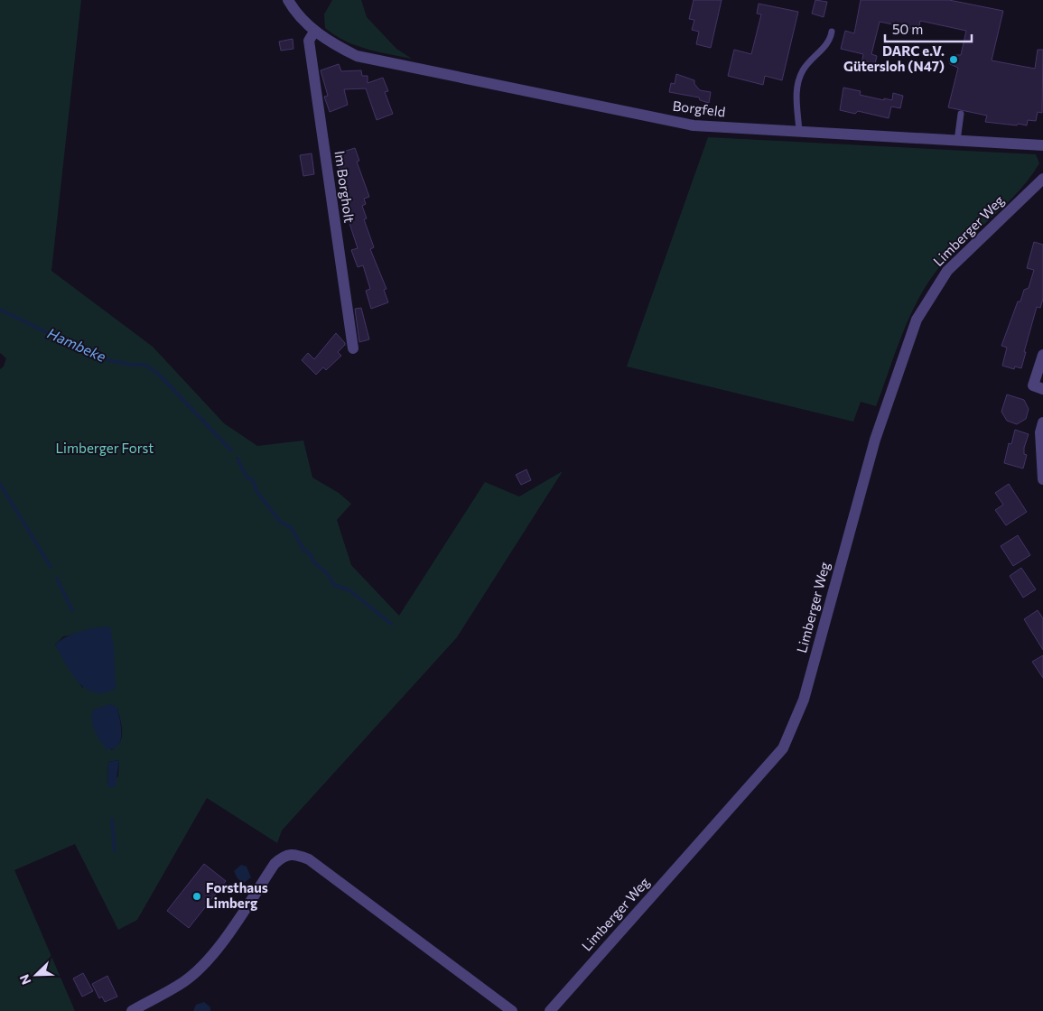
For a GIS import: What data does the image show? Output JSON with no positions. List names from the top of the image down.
{
  "streets": {
    "street": ["Borgfeld", "Im Borgholt", "Limberger Weg"]
  },
  "crossings": [
    ["Borgfeld", "Im Borgholt"]
  ],
  "water": ["Hambeke"],
  "parks": ["Limberger Forst"],
  "places": ["DARC e.V. Gütersloh (N47)", "Forsthaus Limberg"],
  "scale_bar": "50 m",
  "north": "bottom left"
}
